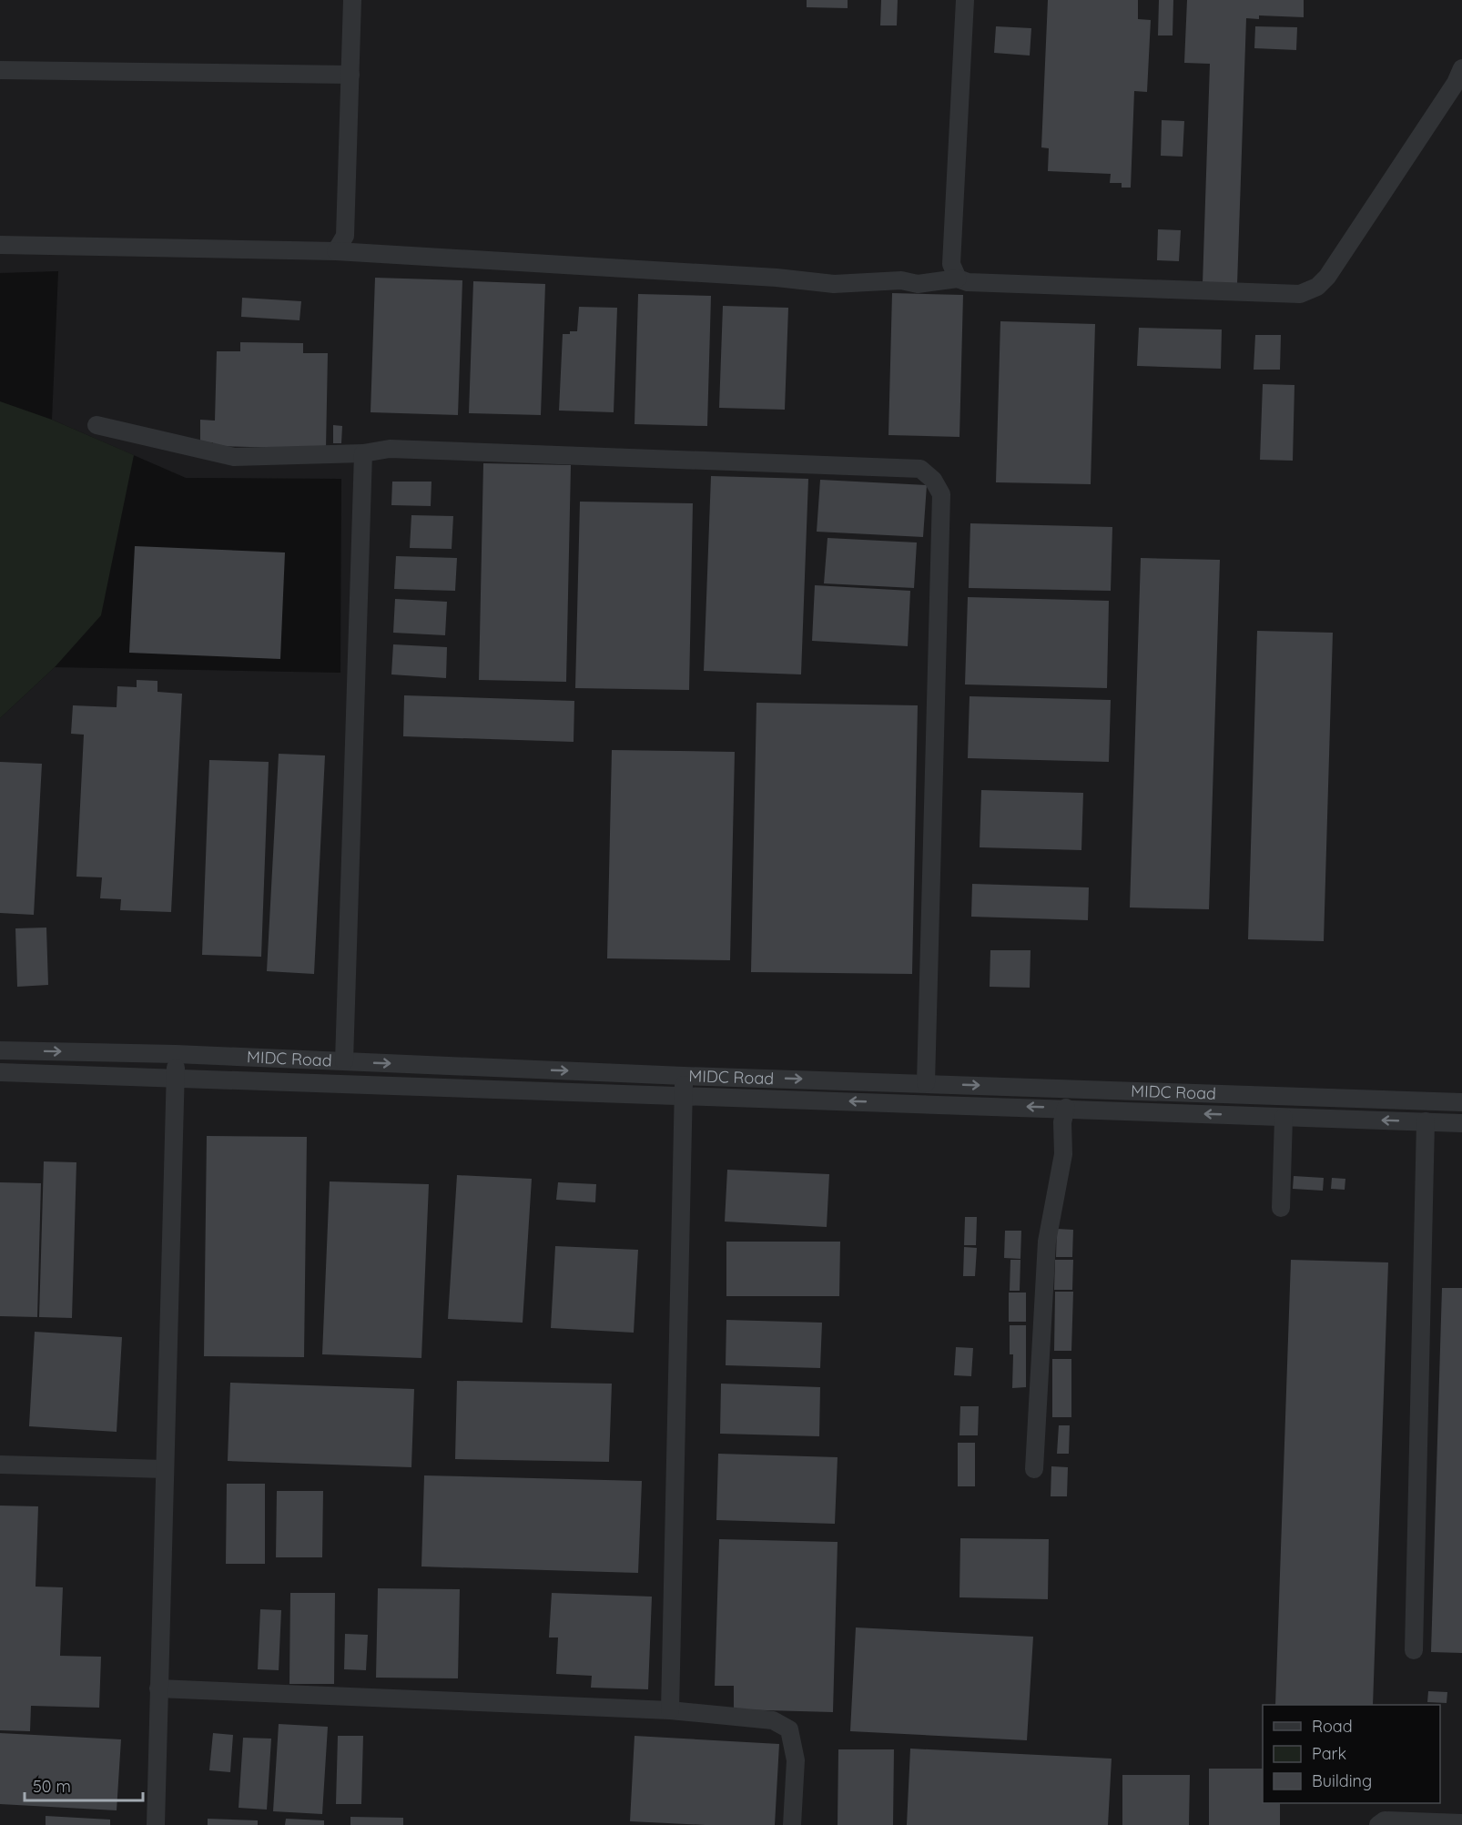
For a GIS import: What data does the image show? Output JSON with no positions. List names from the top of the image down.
{
  "streets": {
    "street": ["MIDC Road"]
  },
  "legend": ["Road", "Park", "Building"],
  "scale_bar": "50 m"
}
